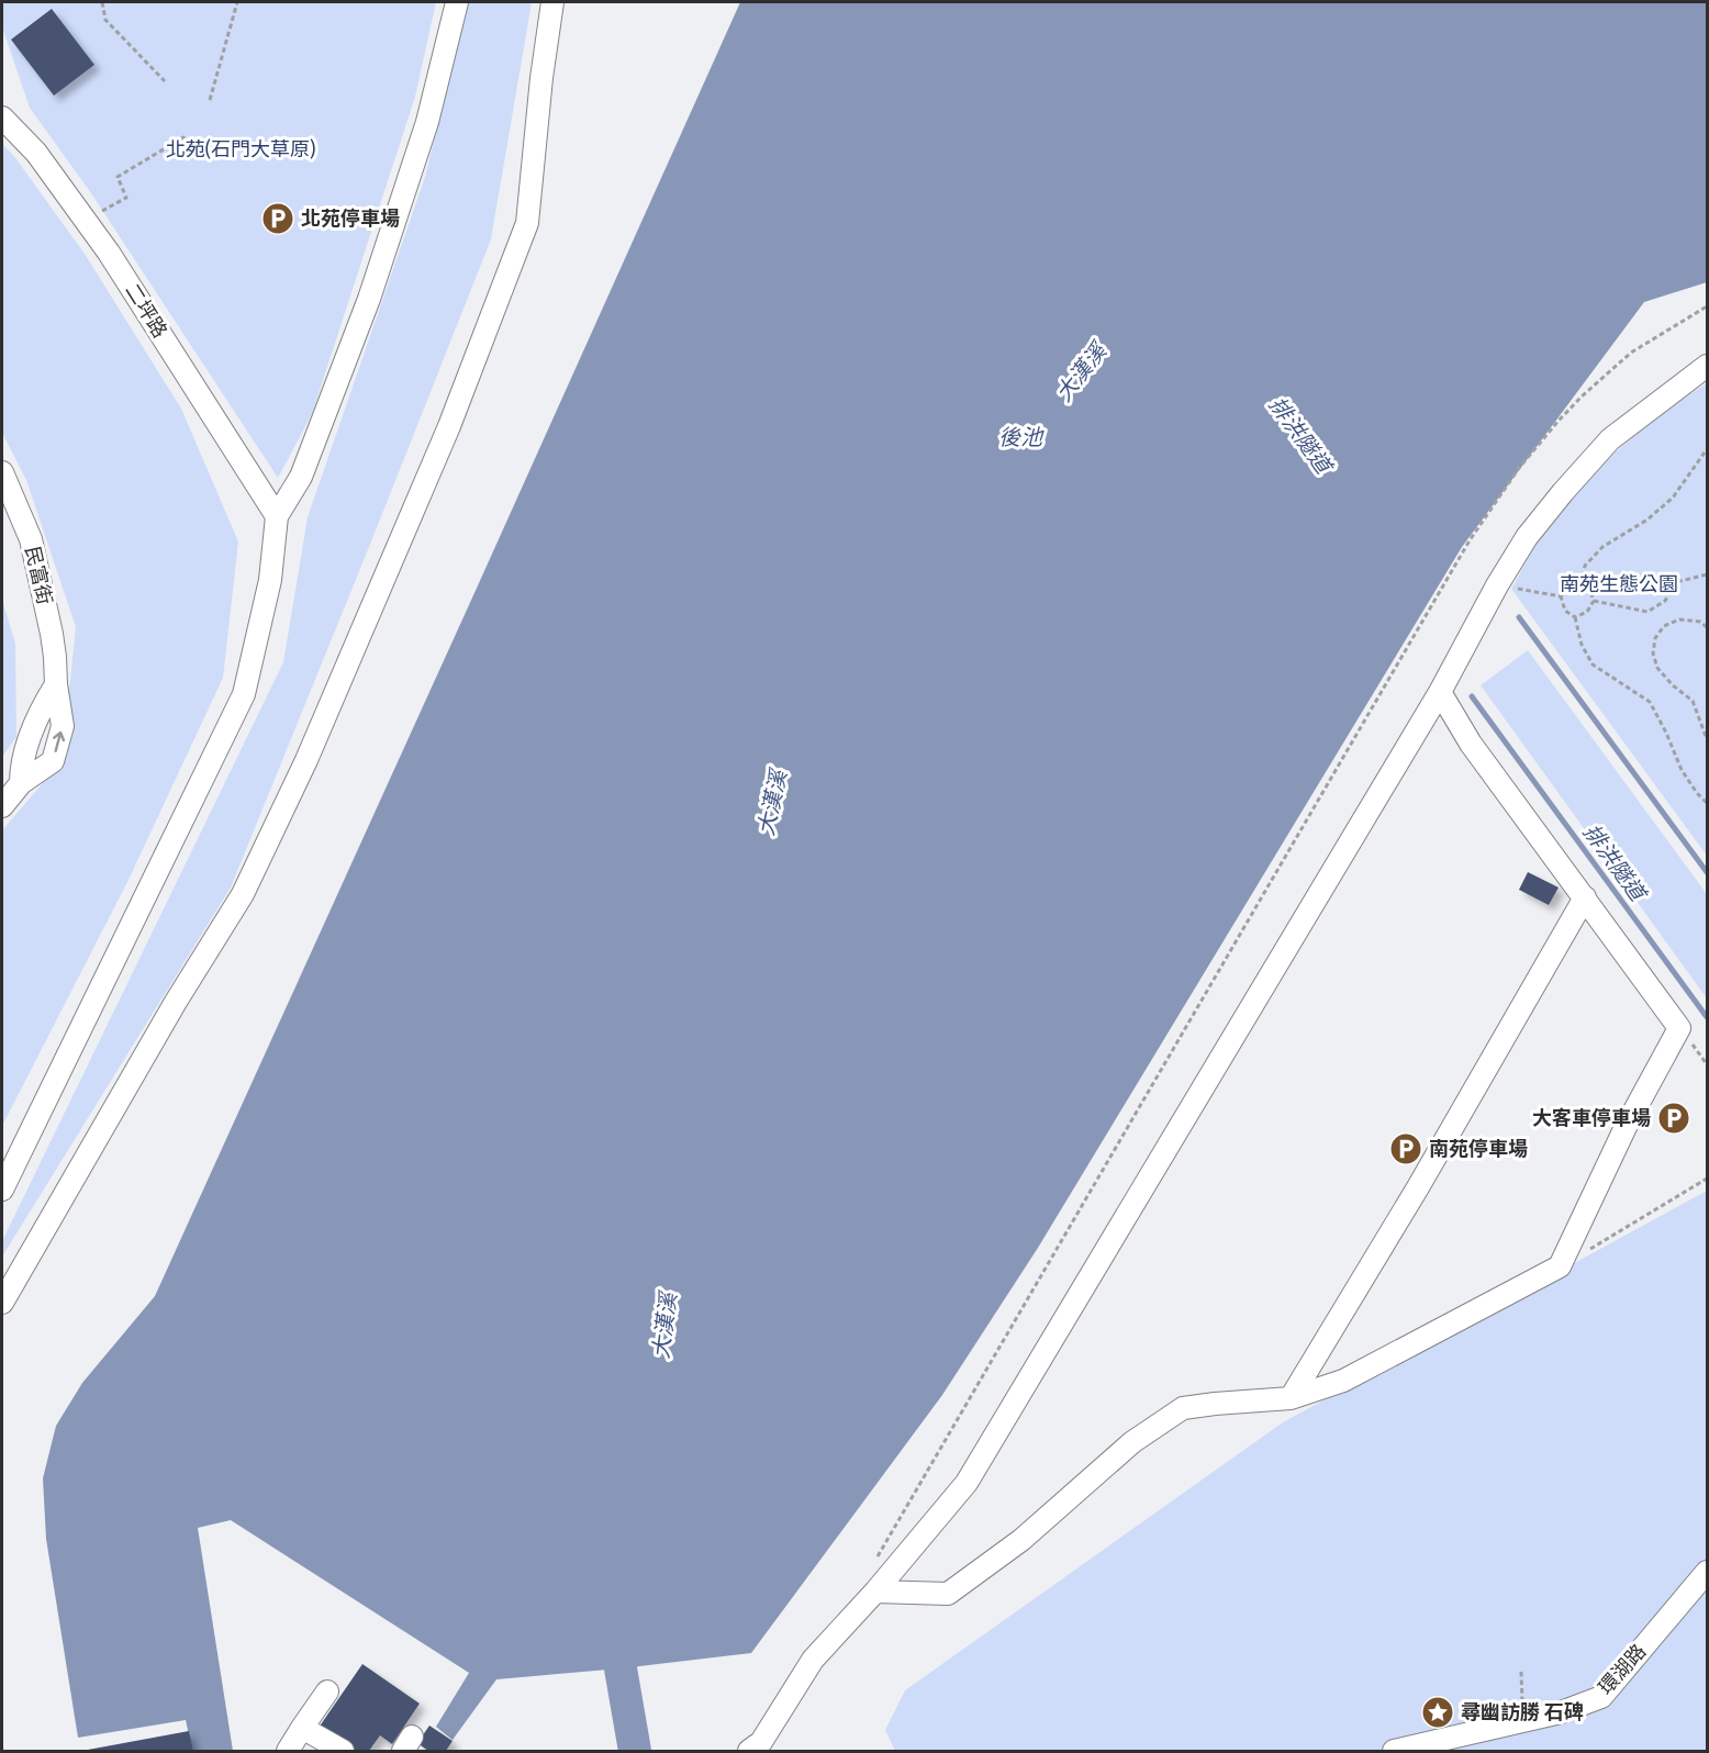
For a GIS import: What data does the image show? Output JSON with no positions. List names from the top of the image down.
{
  "streets": {
    "street": ["二坪路", "民富街", "環湖路"]
  },
  "water": ["大漢溪", "排洪隧道", "後池"],
  "parks": ["北苑(石門大草原)", "南苑生態公園"],
  "places": {
    "parking": ["北苑停車場", "大客車停車場", "南苑停車場"],
    "place": ["尋幽訪勝 石碑"]
  }
}
